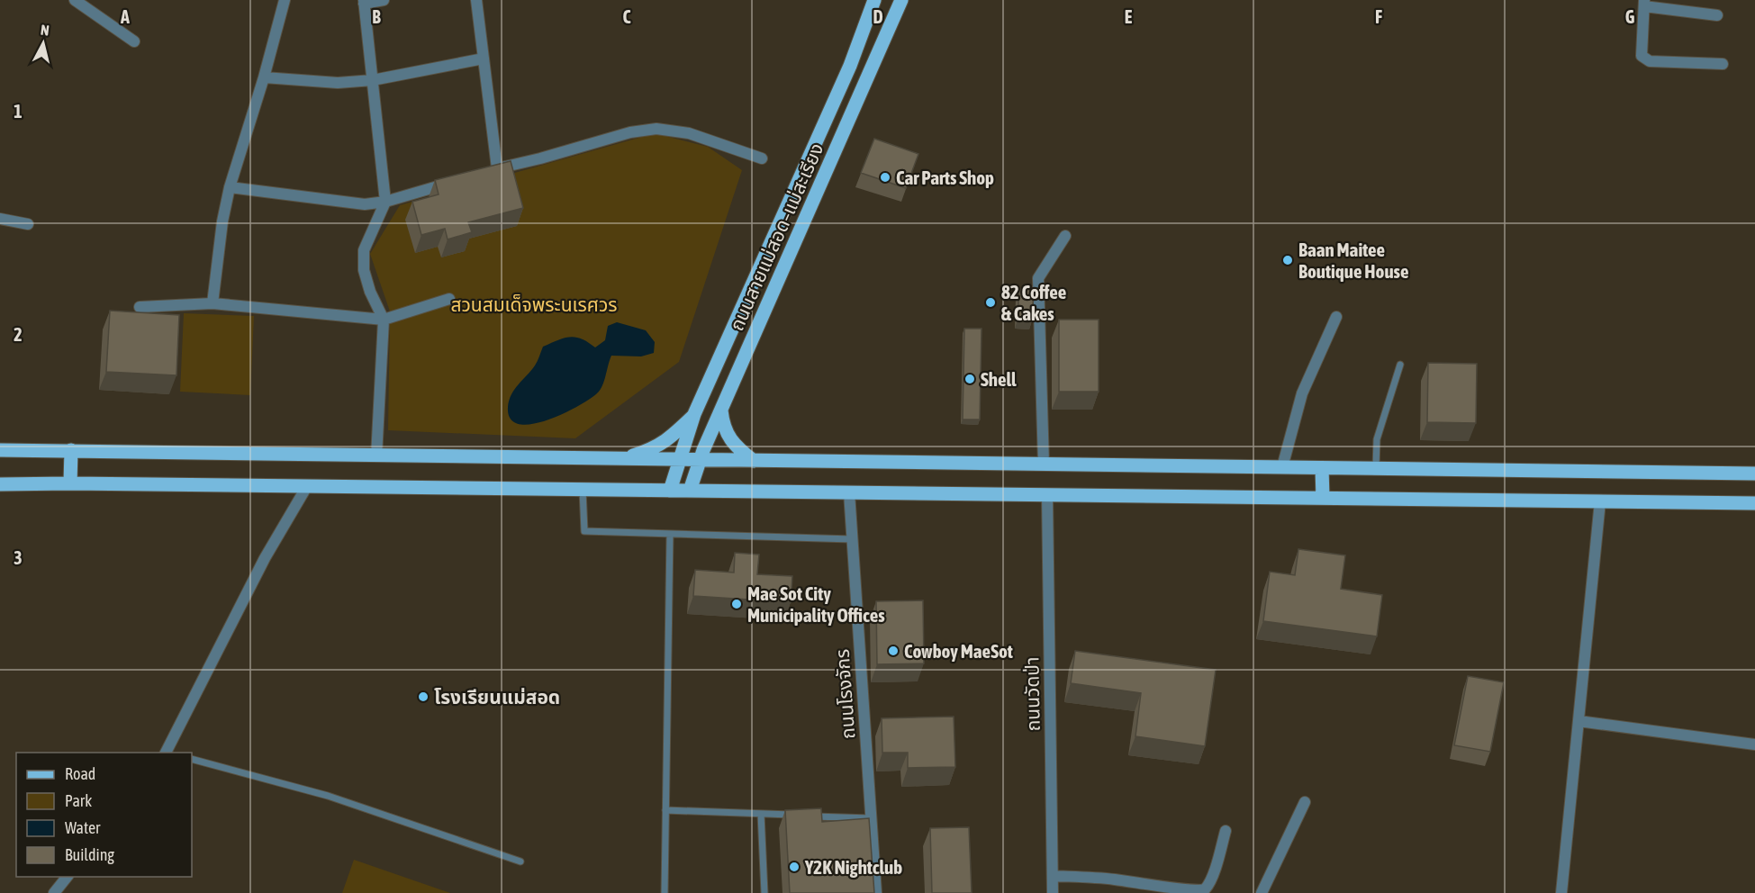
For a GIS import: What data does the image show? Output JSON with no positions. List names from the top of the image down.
{
  "streets": {
    "main road": ["ถนนสายแม่สอด–แม่สะเรียง"],
    "street": ["ถนนโรงจักร", "ถนนวัดป่า"]
  },
  "parks": ["สวนสมเด็จพระนเรศวร"],
  "places": [
    "Car Parts Shop",
    "Baan Maitee Boutique House",
    "82 Coffee & Cakes",
    "Shell",
    "Mae Sot City Municipality Offices",
    "Cowboy MaeSot",
    "โรงเรียนแม่สอด",
    "Y2K Nightclub"
  ],
  "legend": [
    "Road",
    "Park",
    "Water",
    "Building"
  ],
  "north": "top",
  "grid": {
    "columns": [
      "A",
      "B",
      "C",
      "D",
      "E",
      "F",
      "G"
    ],
    "rows": ["1", "2", "3"]
  }
}
